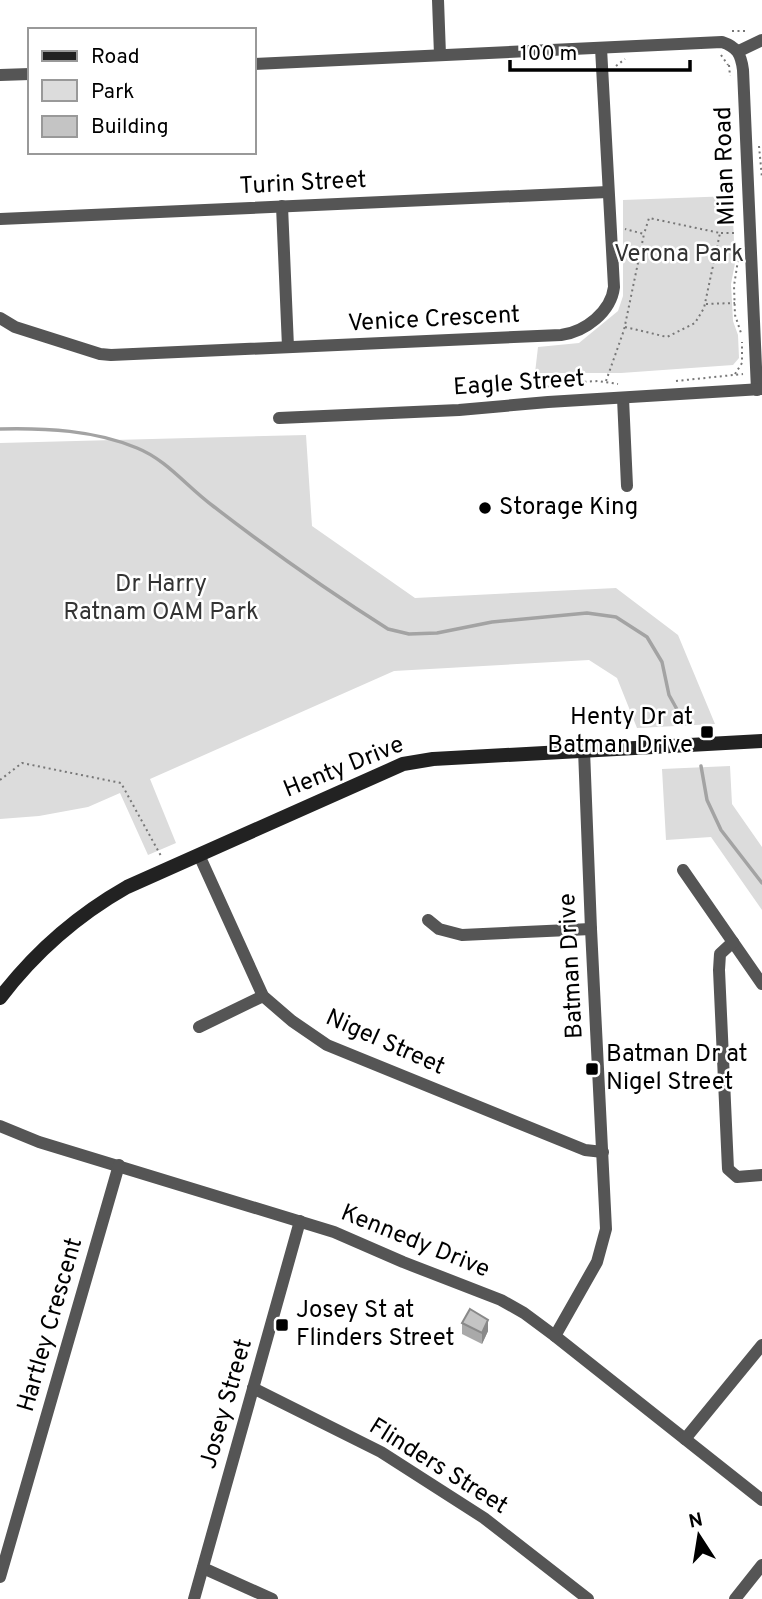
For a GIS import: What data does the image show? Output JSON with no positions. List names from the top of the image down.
{
  "streets": {
    "street": [
      "Milan Road",
      "Turin Street",
      "Venice Crescent",
      "Eagle Street",
      "Henty Drive",
      "Batman Drive",
      "Nigel Street",
      "Kennedy Drive",
      "Hartley Crescent",
      "Josey Street",
      "Flinders Street"
    ]
  },
  "crossings": [
    ["Milan Road", "Eagle Street"],
    ["Turin Street", "Venice Crescent"],
    ["Henty Drive", "Batman Drive"],
    ["Henty Drive", "Nigel Street"],
    ["Batman Drive", "Nigel Street"],
    ["Batman Drive", "Kennedy Drive"],
    ["Kennedy Drive", "Hartley Crescent"],
    ["Kennedy Drive", "Josey Street"],
    ["Josey Street", "Flinders Street"]
  ],
  "parks": ["Verona Park", "Dr Harry Ratnam OAM Park"],
  "places": {
    "other": ["Storage King"],
    "transit": ["Henty Dr at Batman Drive", "Batman Dr at Nigel Street", "Josey St at Flinders Street"]
  },
  "legend": ["Road", "Park", "Building"],
  "scale_bar": "100 m",
  "north": "top"
}
